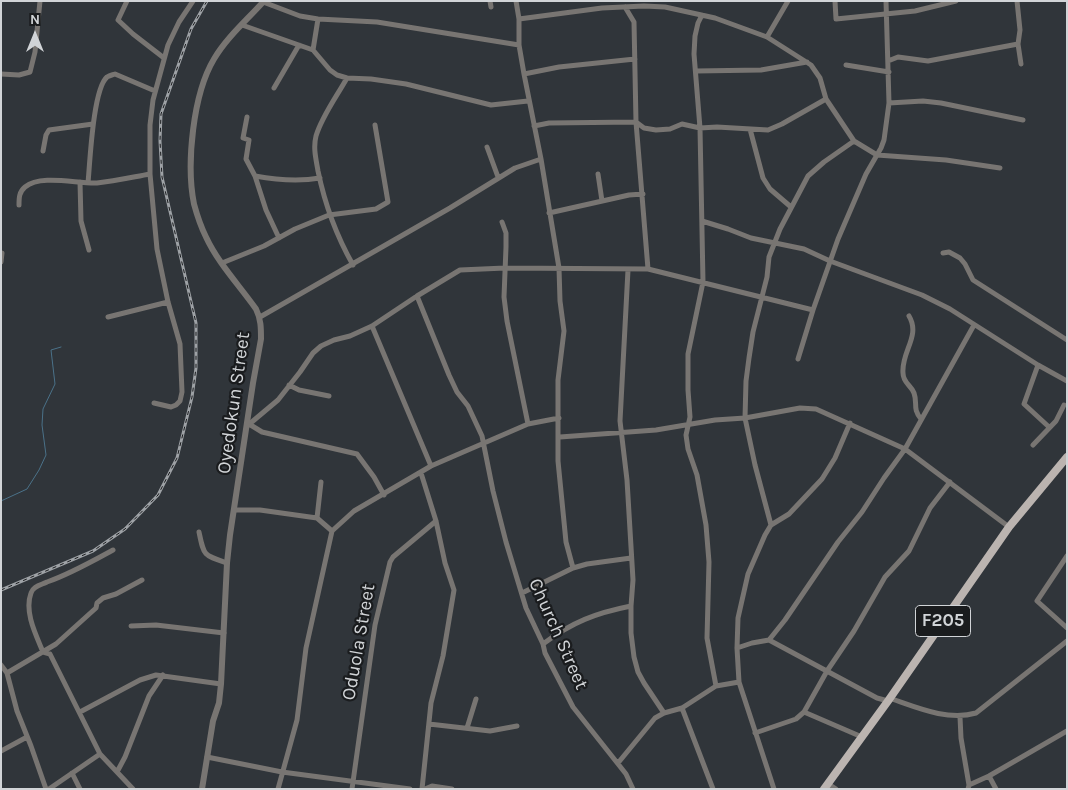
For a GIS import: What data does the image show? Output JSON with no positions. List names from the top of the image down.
{
  "streets": {
    "main road": ["F205"],
    "street": ["Oyedokun Street", "Church Street", "Oduola Street"]
  },
  "north": "top"
}
